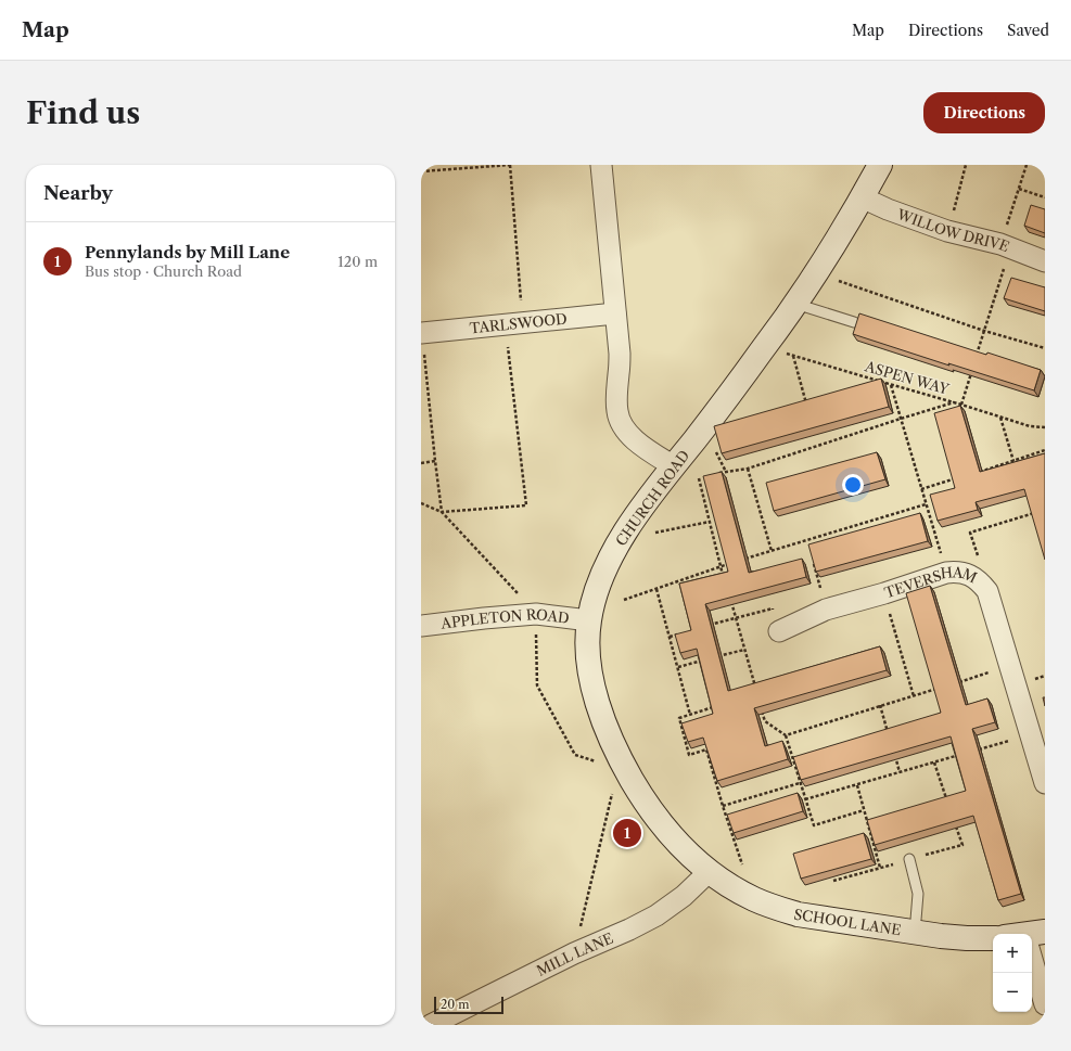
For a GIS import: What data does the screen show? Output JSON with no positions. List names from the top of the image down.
{
  "streets": {
    "street": [
      "WILLOW DRIVE",
      "TARLSWOOD",
      "CHURCH ROAD",
      "TEVERSHAM",
      "APPLETON ROAD",
      "SCHOOL LANE",
      "MILL LANE"
    ],
    "path": ["ASPEN WAY"]
  },
  "crossings": [
    ["WILLOW DRIVE", "CHURCH ROAD"],
    ["ASPEN WAY", "CHURCH ROAD"],
    ["CHURCH ROAD", "APPLETON ROAD"],
    ["CHURCH ROAD", "SCHOOL LANE"],
    ["CHURCH ROAD", "MILL LANE"],
    ["SCHOOL LANE", "MILL LANE"]
  ],
  "scale_bar": "20 m",
  "page": {
    "header": "Map",
    "nav": ["Map", "Directions", "Saved"],
    "buttons": "Directions",
    "title": "Find us",
    "heading": "Nearby",
    "list": [
      {
        "mark": "1",
        "name": "Pennylands by Mill Lane",
        "note": "Bus stop · Church Road",
        "value": "120 m"
      }
    ],
    "pins": "1",
    "map_buttons": ["+", "−"],
    "scale": "20 m"
  }
}
